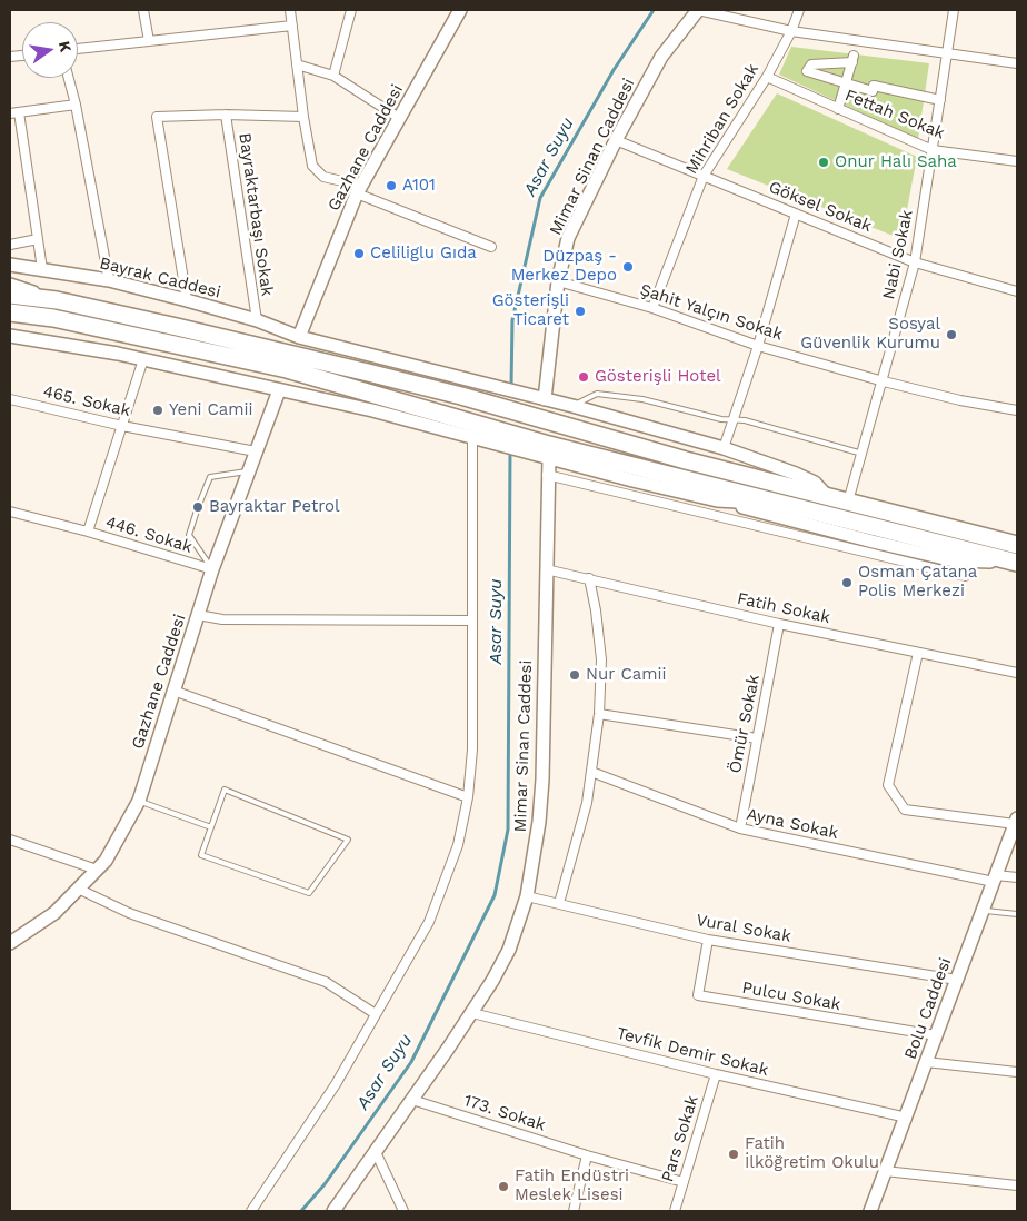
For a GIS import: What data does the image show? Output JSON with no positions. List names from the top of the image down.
{
  "streets": {
    "main road": [
      "Gazhane Caddesi",
      "Mimar Sinan Caddesi",
      "Bayrak Caddesi",
      "Bolu Caddesi"
    ],
    "street": [
      "Fettah Sokak",
      "Mihriban Sokak",
      "Göksel Sokak",
      "Bayraktarbaşı Sokak",
      "Nabi Sokak",
      "Şahit Yalçın Sokak",
      "465. Sokak",
      "446. Sokak",
      "Fatih Sokak",
      "Ömür Sokak",
      "Ayna Sokak",
      "Vural Sokak",
      "Pulcu Sokak",
      "Tevfik Demir Sokak",
      "173. Sokak",
      "Pars Sokak"
    ]
  },
  "crossings": [
    ["Fettah Sokak", "Mihriban Sokak"],
    ["Fettah Sokak", "Nabi Sokak"],
    ["Mihriban Sokak", "Göksel Sokak"],
    ["Mihriban Sokak", "Şahit Yalçın Sokak"],
    ["Gazhane Caddesi", "Bayrak Caddesi"],
    ["Gazhane Caddesi", "465. Sokak"],
    ["Gazhane Caddesi", "446. Sokak"],
    ["Mimar Sinan Caddesi", "Göksel Sokak"],
    ["Mimar Sinan Caddesi", "Bayrak Caddesi"],
    ["Mimar Sinan Caddesi", "Şahit Yalçın Sokak"],
    ["Mimar Sinan Caddesi", "Fatih Sokak"],
    ["Mimar Sinan Caddesi", "Vural Sokak"],
    ["Mimar Sinan Caddesi", "Tevfik Demir Sokak"],
    ["Mimar Sinan Caddesi", "173. Sokak"],
    ["Göksel Sokak", "Nabi Sokak"],
    ["Bayraktarbaşı Sokak", "Bayrak Caddesi"],
    ["Nabi Sokak", "Şahit Yalçın Sokak"],
    ["465. Sokak", "446. Sokak"],
    ["Fatih Sokak", "Ömür Sokak"],
    ["Ömür Sokak", "Ayna Sokak"],
    ["Ayna Sokak", "Bolu Caddesi"],
    ["Vural Sokak", "Pulcu Sokak"],
    ["Vural Sokak", "Bolu Caddesi"],
    ["Pulcu Sokak", "Bolu Caddesi"],
    ["Bolu Caddesi", "Tevfik Demir Sokak"],
    ["Tevfik Demir Sokak", "Pars Sokak"],
    ["173. Sokak", "Pars Sokak"]
  ],
  "water": ["Asar Suyu"],
  "places": [
    "Onur Halı Saha",
    "A101",
    "Celiliglu Gıda",
    "Düzpaş - Merkez Depo",
    "Gösterişli Ticaret",
    "Sosyal Güvenlik Kurumu",
    "Gösterişli Hotel",
    "Yeni Camii",
    "Bayraktar Petrol",
    "Osman Çatana Polis Merkezi",
    "Nur Camii",
    "Fatih İlköğretim Okulu",
    "Fatih Endüstri Meslek Lisesi"
  ],
  "north": "right"
}
